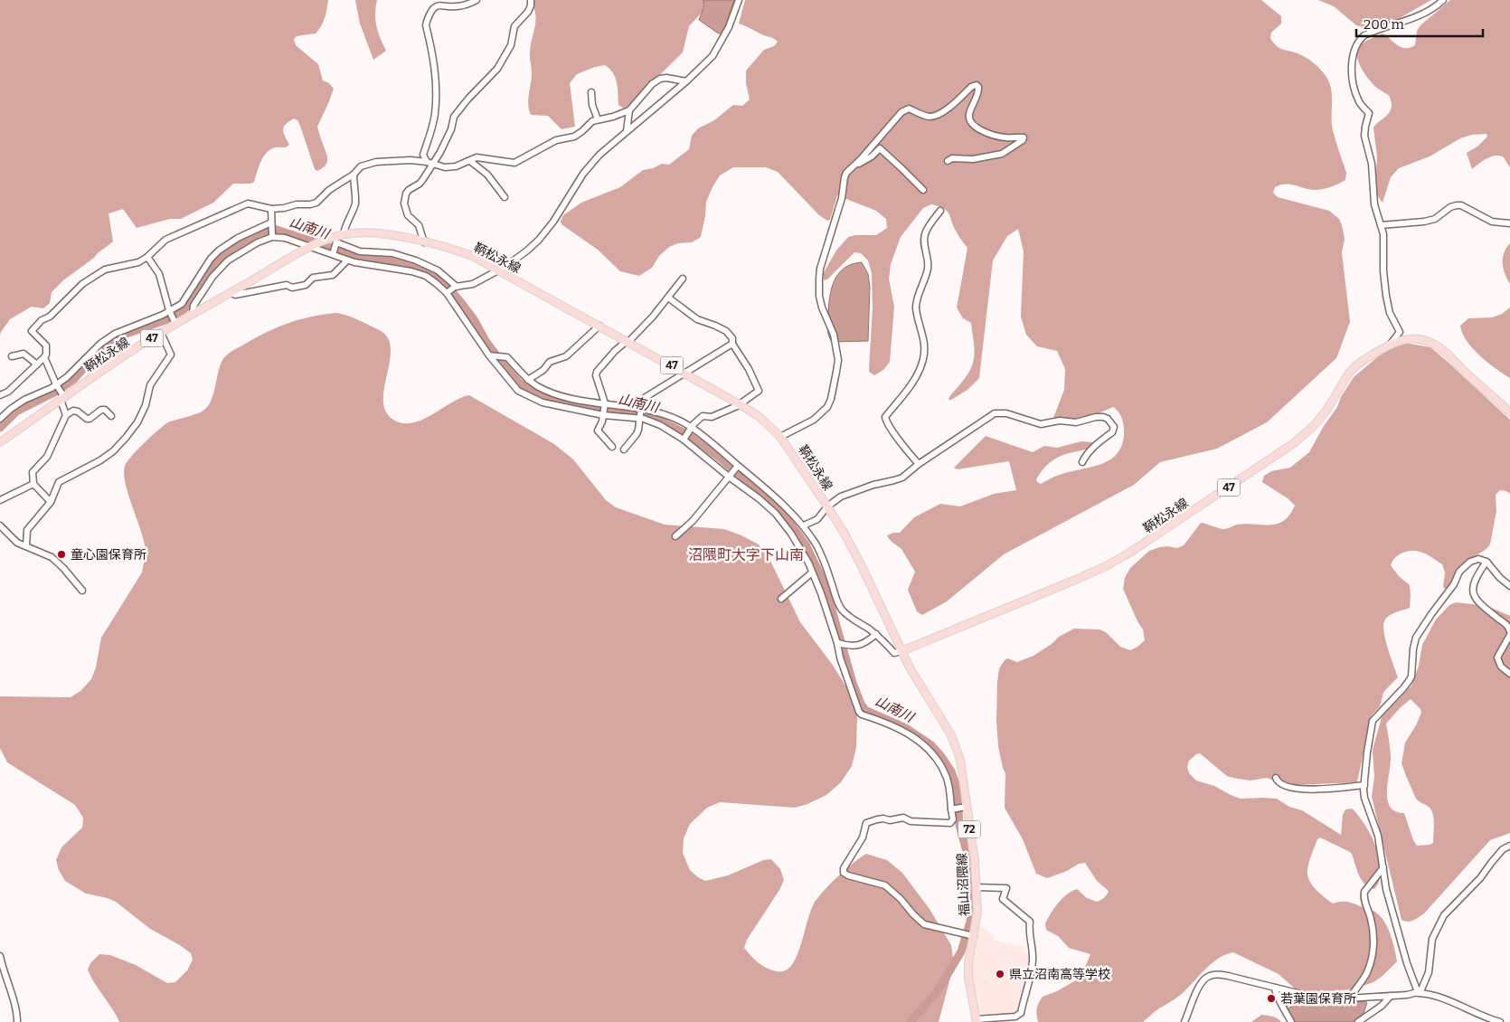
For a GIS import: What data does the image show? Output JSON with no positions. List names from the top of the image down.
{
  "streets": {
    "main road": [
      "鞆松永線",
      "47",
      "72",
      "福山沼隈線"
    ]
  },
  "crossings": [
    ["鞆松永線", "福山沼隈線"]
  ],
  "districts": ["沼隈町大字下山南"],
  "water": ["山南川"],
  "places": ["童心園保育所", "県立沼南高等学校", "若葉園保育所"],
  "scale_bar": "200 m"
}
